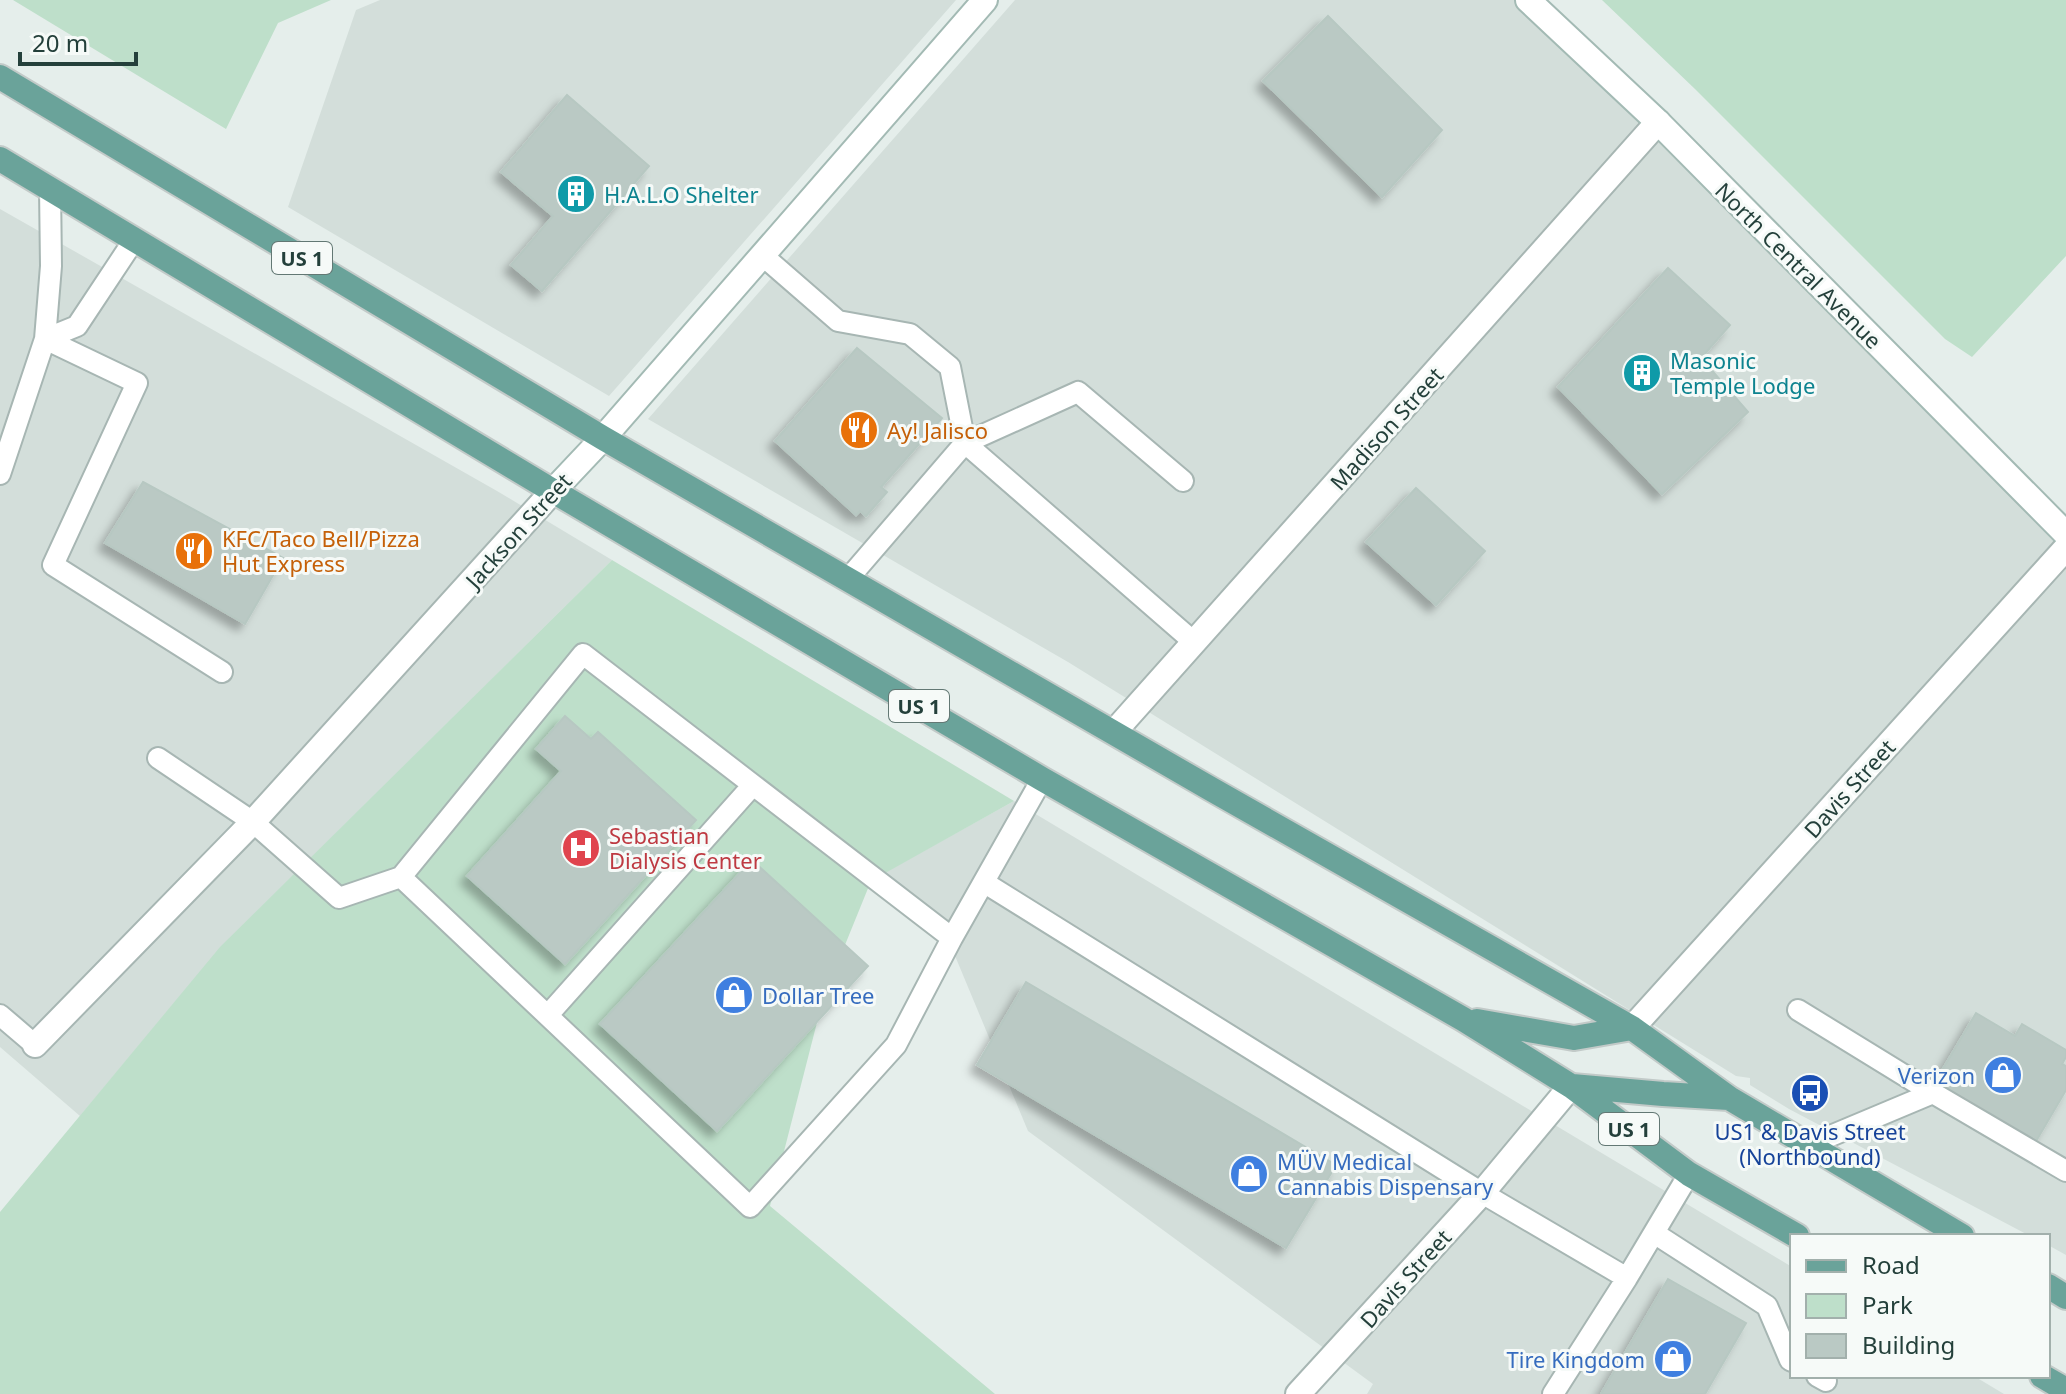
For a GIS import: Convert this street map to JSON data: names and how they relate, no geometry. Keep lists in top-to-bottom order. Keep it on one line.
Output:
{"streets":{"main road":["US 1"],"street":["North Central Avenue","Madison Street","Jackson Street","Davis Street"]},"crossings":[["US 1","Madison Street"],["US 1","Jackson Street"],["US 1","Davis Street"],["North Central Avenue","Madison Street"]],"places":{"building":["H.A.L.O Shelter","Masonic Temple Lodge"],"restaurant":["Ay! Jalisco","KFC/Taco Bell/Pizza Hut Express"],"hospital":["Sebastian Dialysis Center"],"shop":["Dollar Tree","Verizon","MÜV Medical Cannabis Dispensary","Tire Kingdom"],"bus stop":["US1 & Davis Street (Northbound)"]},"legend":["Road","Park","Building"],"scale_bar":"20 m"}
